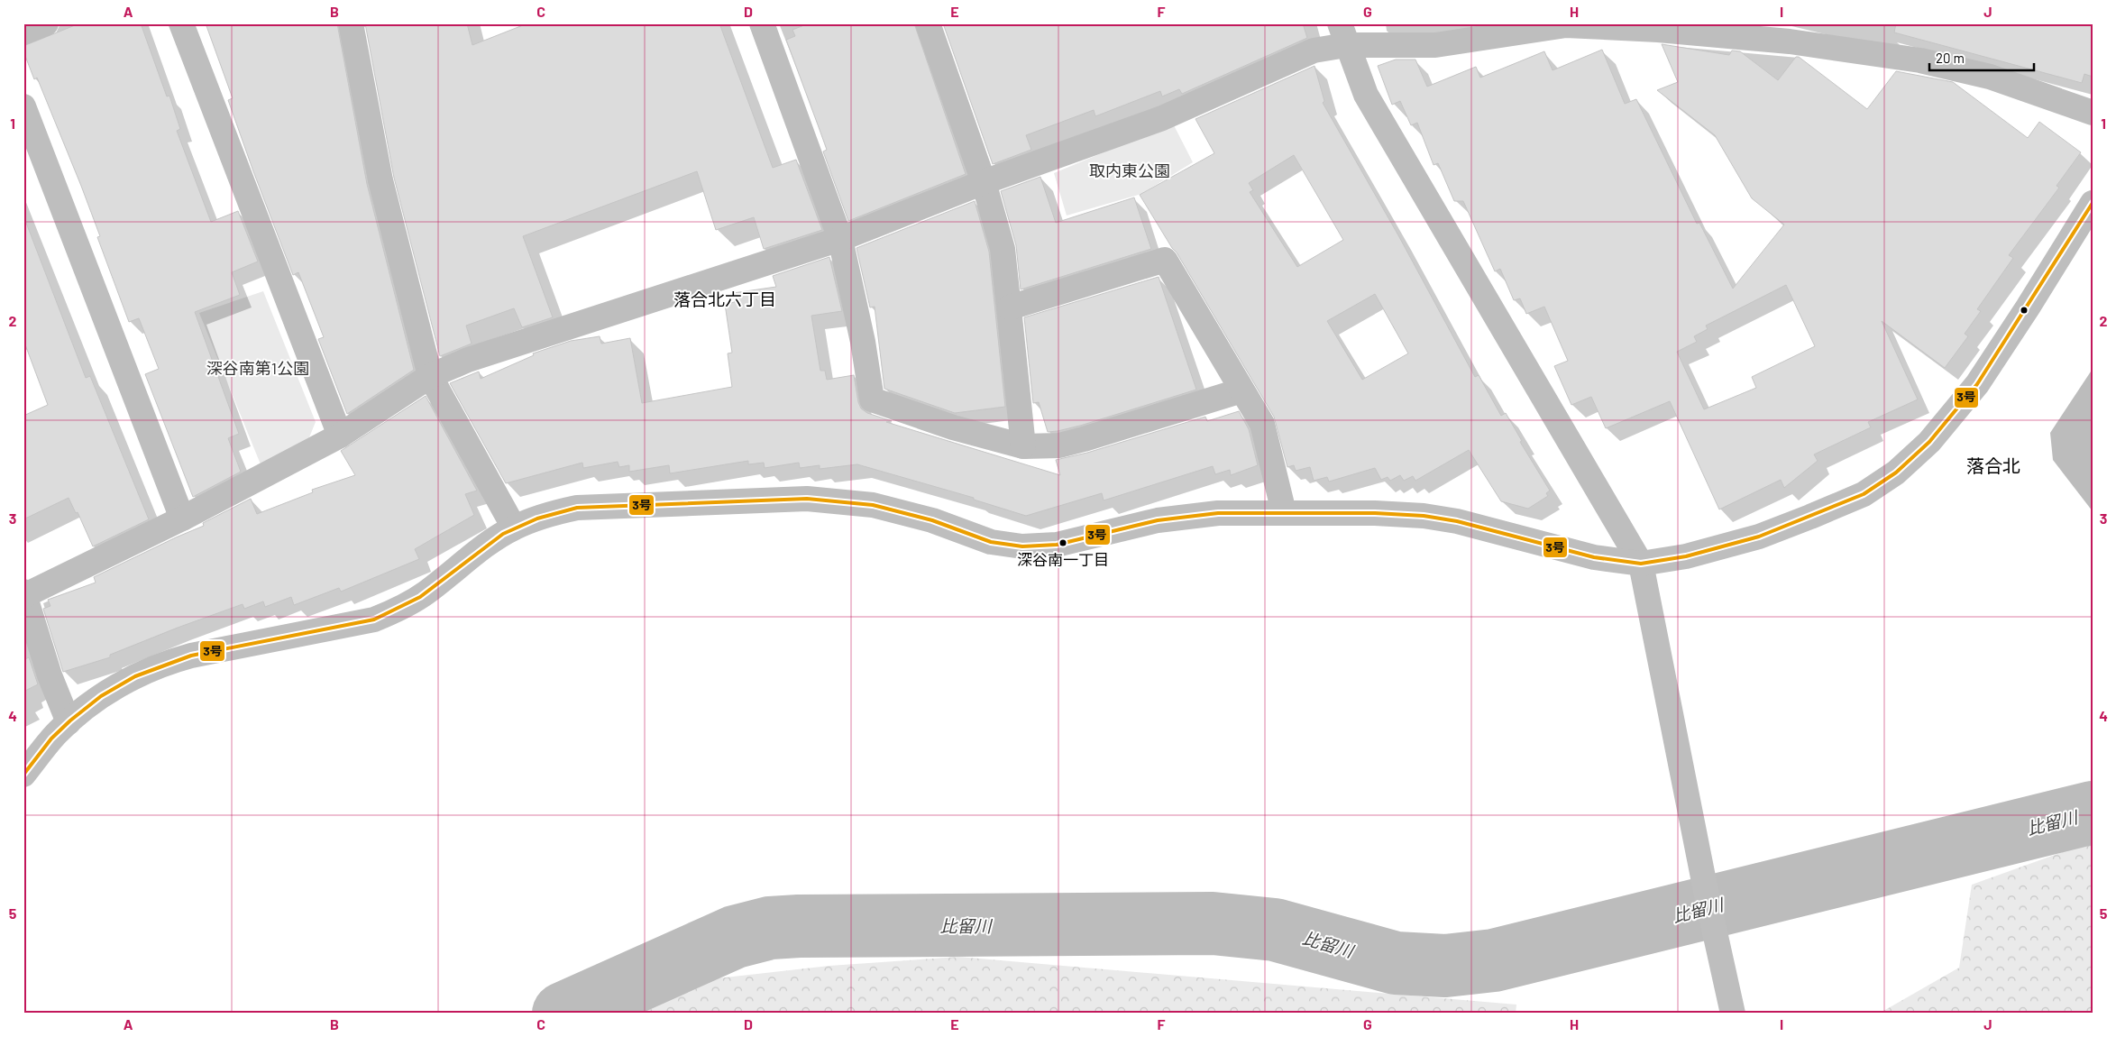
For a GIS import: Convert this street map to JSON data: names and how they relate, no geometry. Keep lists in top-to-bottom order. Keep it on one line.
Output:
{"districts":["落合北六丁目","落合北"],"water":["比留川"],"parks":["取内東公園","深谷南第1公園"],"places":["深谷南一丁目"],"lines":["transit line 3号"],"scale_bar":"20 m","grid":{"columns":["A","B","C","D","E","F","G","H","I","J"],"rows":["1","2","3","4","5"]}}
